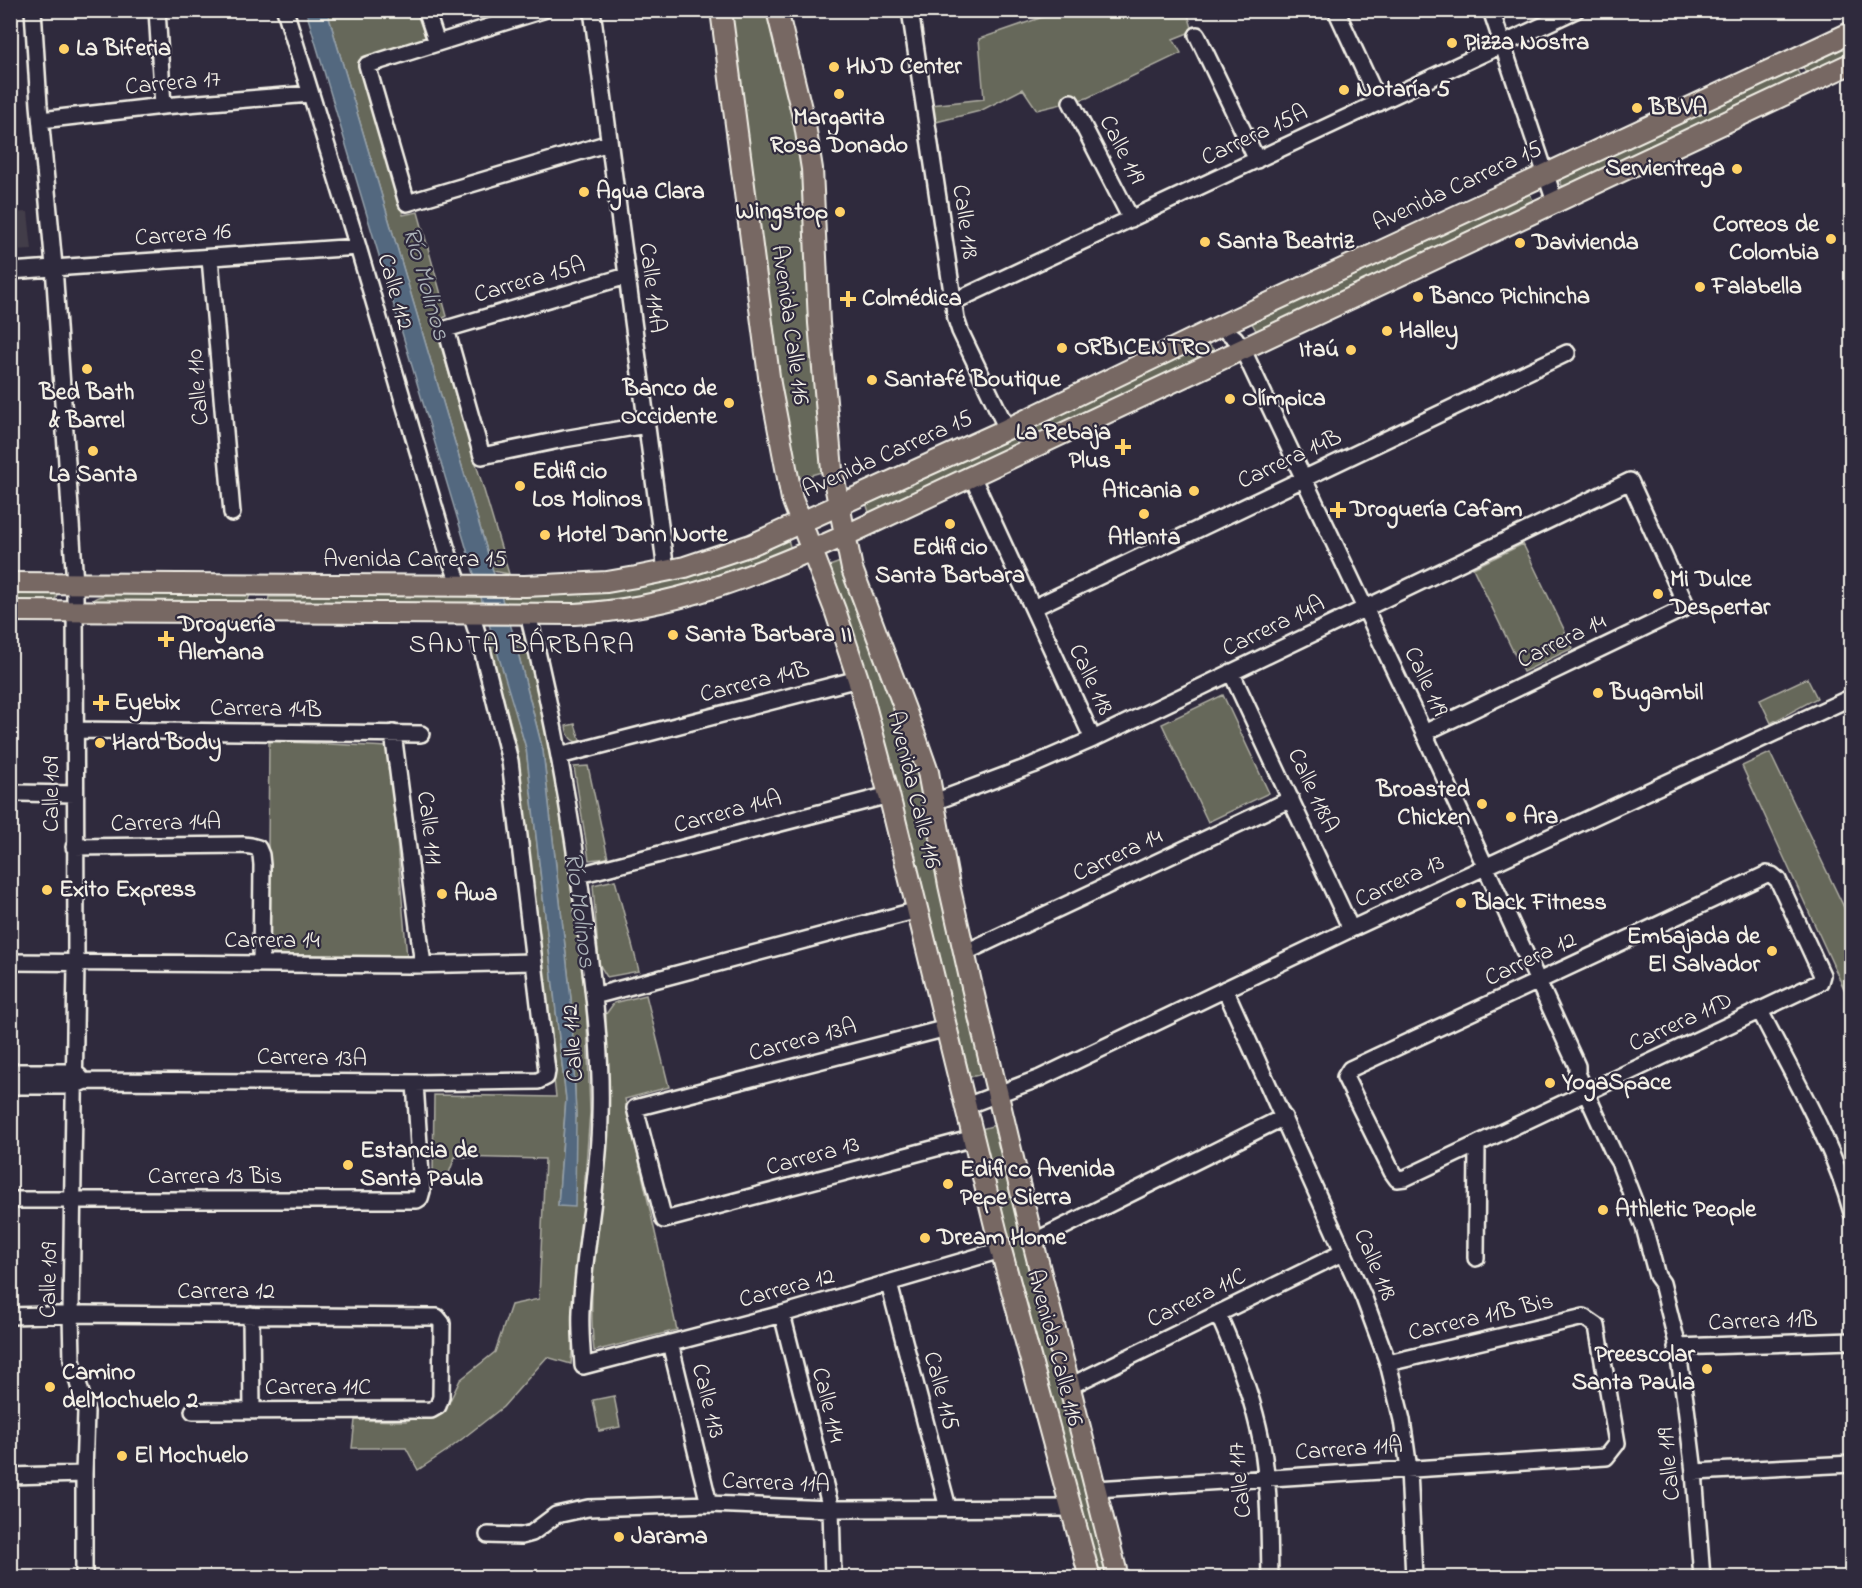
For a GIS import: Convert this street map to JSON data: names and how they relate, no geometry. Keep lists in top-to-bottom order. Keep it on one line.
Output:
{"streets":{"main road":["Avenida Carrera 15","Avenida Calle 116"],"street":["Carrera 17","Carrera 15A","Calle 119","Calle 118","Carrera 16","Calle 114A","Calle 112","Calle 110","Carrera 14B","Carrera 14A","Carrera 14","Calle 118A","Calle 109","Calle 111","Carrera 13","Carrera 12","Carrera 11D","Carrera 13A","Carrera 13 Bis","Carrera 11C","Carrera 11B Bis","Carrera 11B","Calle 115","Calle 113","Calle 114","Carrera 11A","Calle 117"]},"crossings":[["Carrera 17","Calle 112"],["Carrera 17","Calle 109"],["Carrera 15A","Calle 119"],["Carrera 15A","Calle 118"],["Carrera 15A","Calle 114A"],["Carrera 15A","Calle 112"],["Calle 119","Avenida Carrera 15"],["Calle 119","Carrera 14B"],["Calle 119","Carrera 14A"],["Calle 119","Carrera 14"],["Calle 119","Carrera 13"],["Calle 119","Carrera 12"],["Calle 119","Carrera 11D"],["Calle 119","Carrera 11B"],["Avenida Carrera 15","Calle 118"],["Avenida Carrera 15","Calle 114A"],["Avenida Carrera 15","Calle 112"],["Avenida Carrera 15","Avenida Calle 116"],["Avenida Carrera 15","Calle 109"],["Calle 118","Carrera 14B"],["Calle 118","Carrera 14A"],["Calle 118","Carrera 13"],["Calle 118","Carrera 11C"],["Calle 118","Carrera 11B Bis"],["Calle 118","Carrera 11A"],["Carrera 16","Calle 112"],["Carrera 16","Calle 110"],["Carrera 16","Calle 109"],["Calle 114A","Calle 112"],["Calle 112","Carrera 14B"],["Calle 112","Carrera 14A"],["Calle 112","Carrera 14"],["Calle 112","Carrera 12"],["Calle 112","Carrera 13A"],["Avenida Calle 116","Carrera 14B"],["Avenida Calle 116","Carrera 14A"],["Avenida Calle 116","Carrera 14"],["Avenida Calle 116","Carrera 13"],["Avenida Calle 116","Carrera 12"],["Avenida Calle 116","Carrera 13A"],["Avenida Calle 116","Carrera 11C"],["Avenida Calle 116","Carrera 11A"],["Carrera 14B","Calle 109"],["Carrera 14B","Calle 111"],["Carrera 14A","Carrera 14"],["Carrera 14A","Calle 118A"],["Carrera 14A","Calle 109"],["Carrera 14","Calle 118A"],["Carrera 14","Calle 109"],["Carrera 14","Calle 111"],["Calle 118A","Carrera 13"],["Calle 109","Carrera 12"],["Calle 109","Carrera 13A"],["Calle 109","Carrera 13 Bis"],["Carrera 13","Carrera 13A"],["Carrera 12","Carrera 11D"],["Carrera 12","Carrera 11C"],["Carrera 12","Calle 115"],["Carrera 12","Calle 113"],["Carrera 12","Calle 114"],["Carrera 13A","Carrera 13 Bis"],["Carrera 11C","Calle 117"],["Carrera 11B Bis","Carrera 11A"],["Calle 115","Carrera 11A"],["Calle 113","Carrera 11A"],["Calle 114","Carrera 11A"],["Carrera 11A","Calle 117"]],"districts":["SANTA BÁRBARA"],"water":["Río Molinos"],"places":{"other":["Pizza Nostra","La Biferia","HND Center","Notaría 5","Margarita Rosa Donado","BBVA","Servientrega","Agua Clara","Wingstop","Correos de Colombia","Santa Beatriz","Davivienda","Falabella","Banco Pichincha","Halley","ORBICENTRO","Itaú","Bed Bath & Barrel","Santafé Boutique","Olímpica","Banco de Occidente","La Santa","Edificio Los Molinos","Aticania","Atlanta","Edificio Santa Barbara","Hotel Dann Norte","Mi Dulce Despertar","Santa Barbara II","Bugambil","Hard Body","Broasted Chicken","Ara","Exito Express","Awa","Black Fitness","Embajada de El Salvador","YogaSpace","Estancia de Santa Paula","Edifico Avenida Pepe Sierra","Athletic People","Dream Home","Preescolar Santa Paula","Camino delMochuelo 2","El Mochuelo","Jarama"],"health":["Colmédica","La Rebaja Plus","Droguería Cafam","Droguería Alemana","Eyebix"]}}
